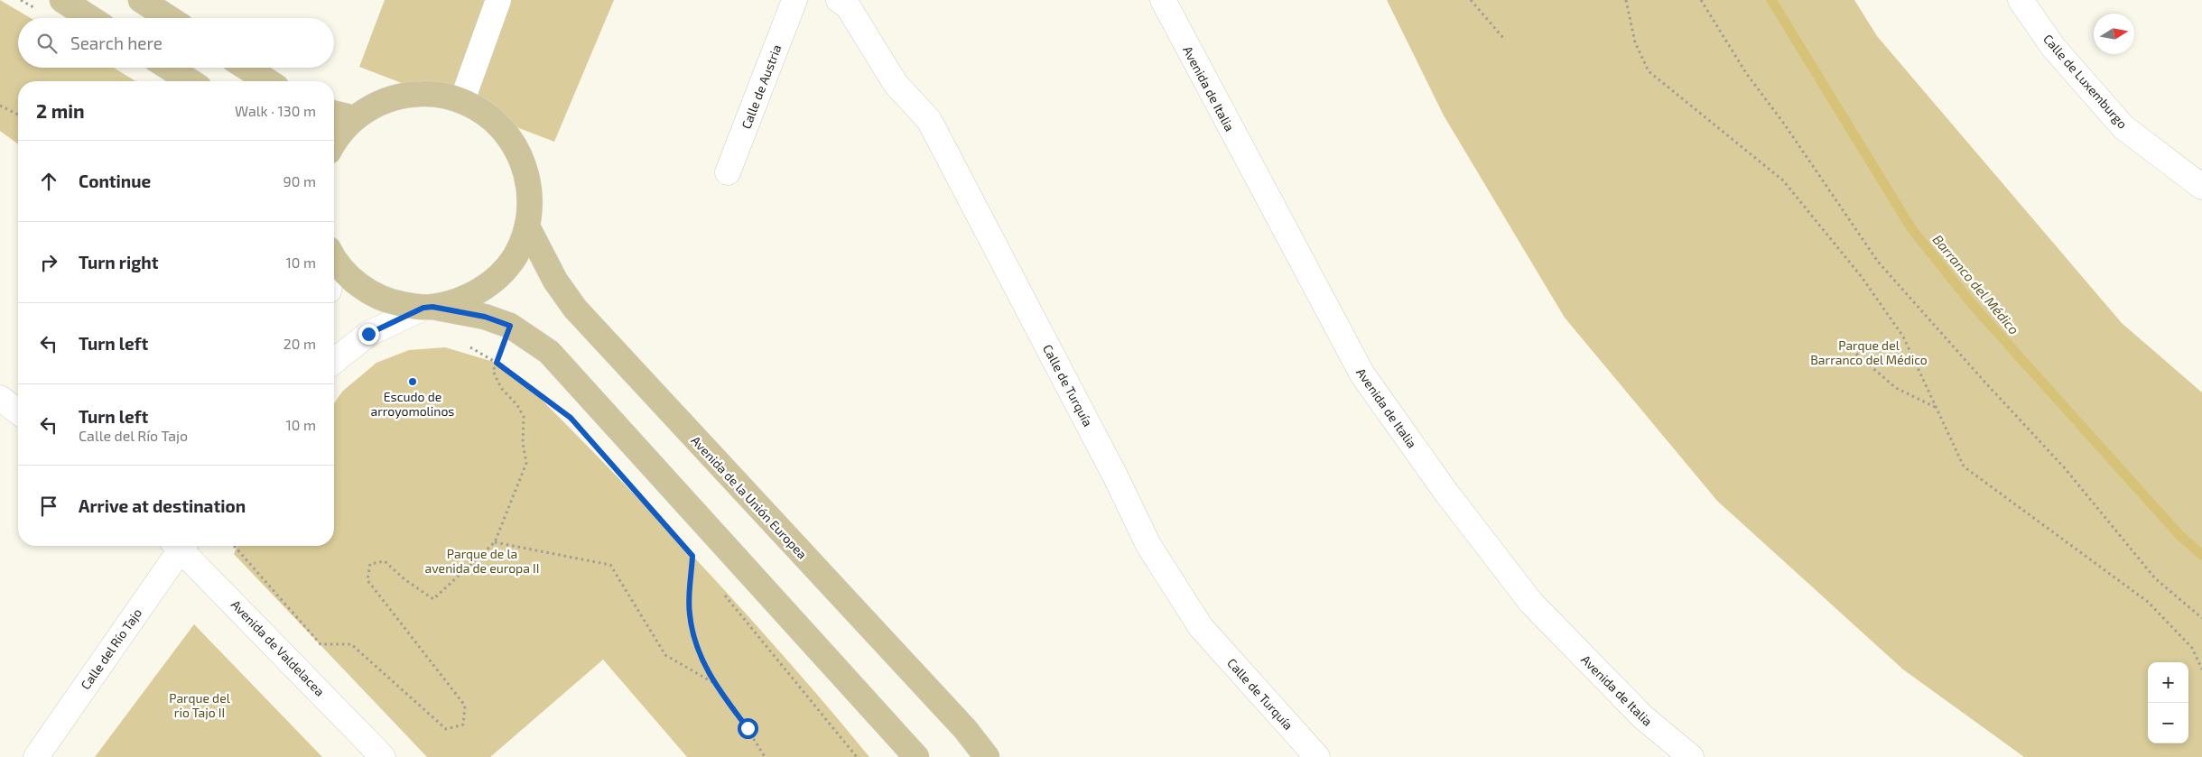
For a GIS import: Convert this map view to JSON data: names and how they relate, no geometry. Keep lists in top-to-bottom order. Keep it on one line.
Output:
{"streets":{"main road":["Avenida de la Unión Europea"],"street":["Calle de Luxemburgo","Calle de Austria","Avenida de Italia","Calle de Turquía","Avenida de Valdelacea","Calle del Río Tajo"]},"water":["Barranco del Médico"],"parks":["Parque del Barranco del Médico","Parque de la avenida de europa II","Parque del rio Tajo II"],"places":["Escudo de arroyomolinos"],"north":"right","page":{"search":"Search here","heading":["2 min","Walk · 130 m"],"list":[["Continue","90 m"],["Turn right","10 m"],["Turn left","20 m"],["Turn left","Calle del Río Tajo","10 m"],"Arrive at destination"],"map_buttons":["+","−"]}}
